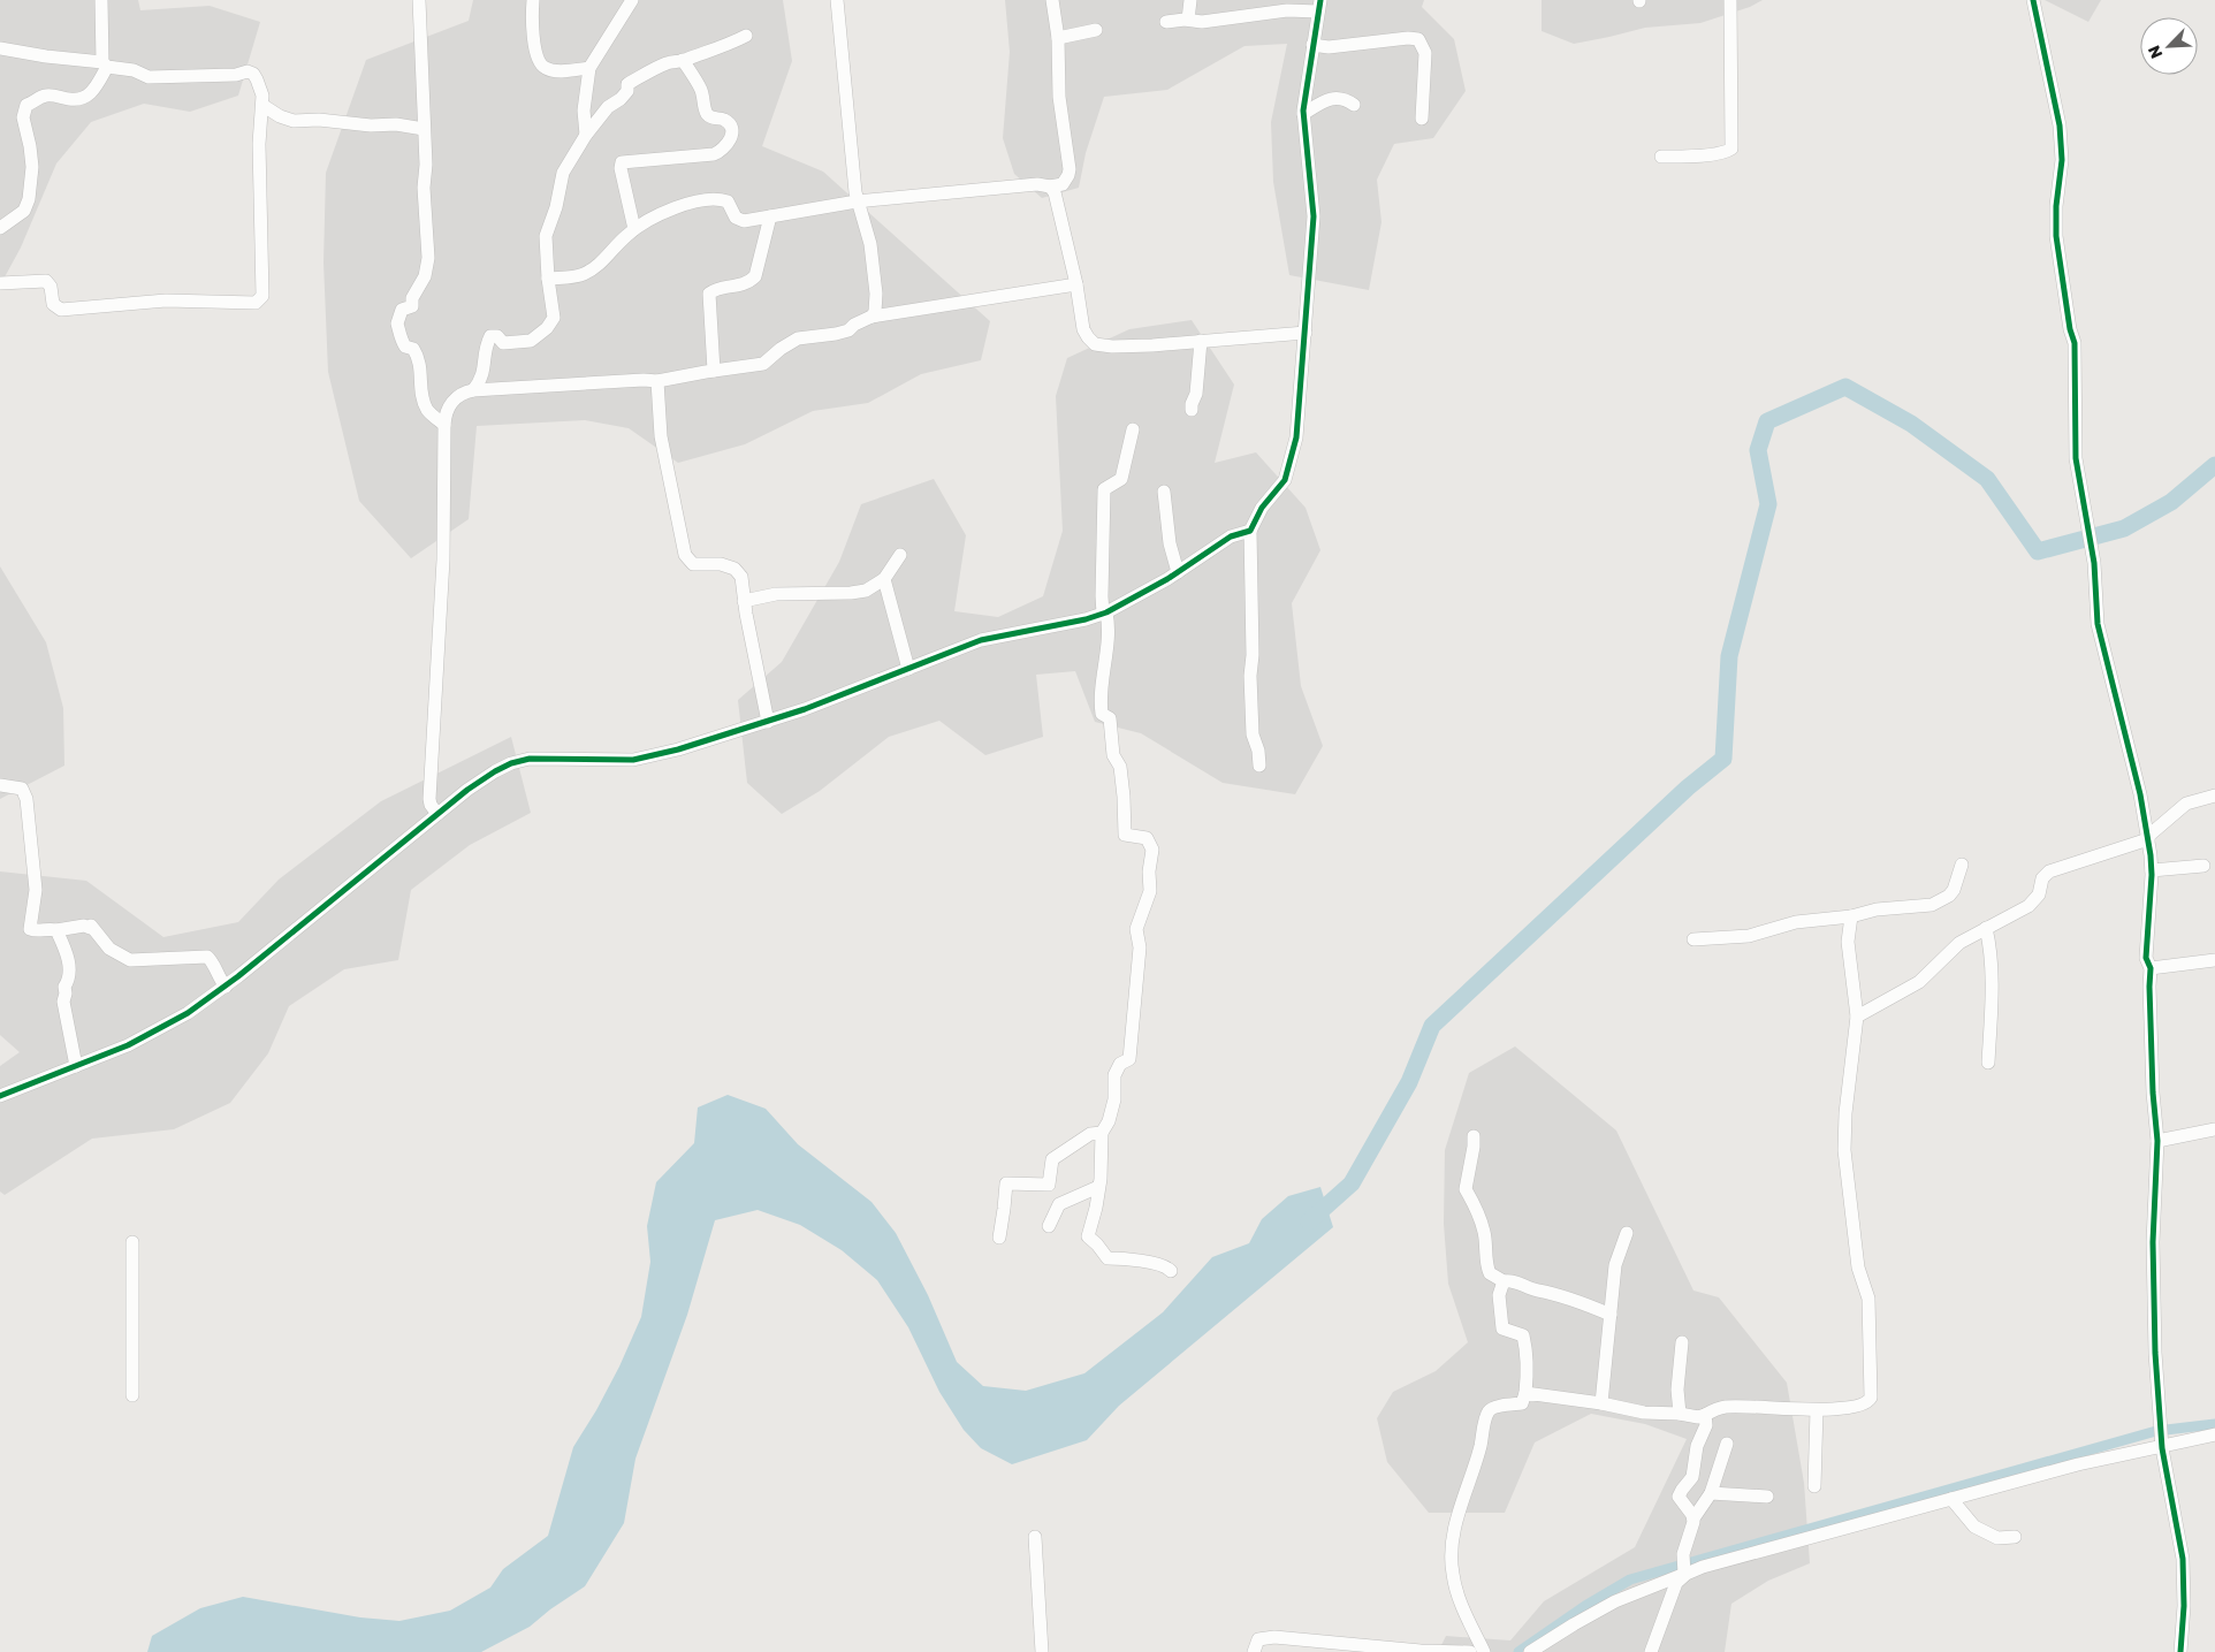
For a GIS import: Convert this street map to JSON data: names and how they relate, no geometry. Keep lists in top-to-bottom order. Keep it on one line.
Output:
{"north":"bottom left"}
